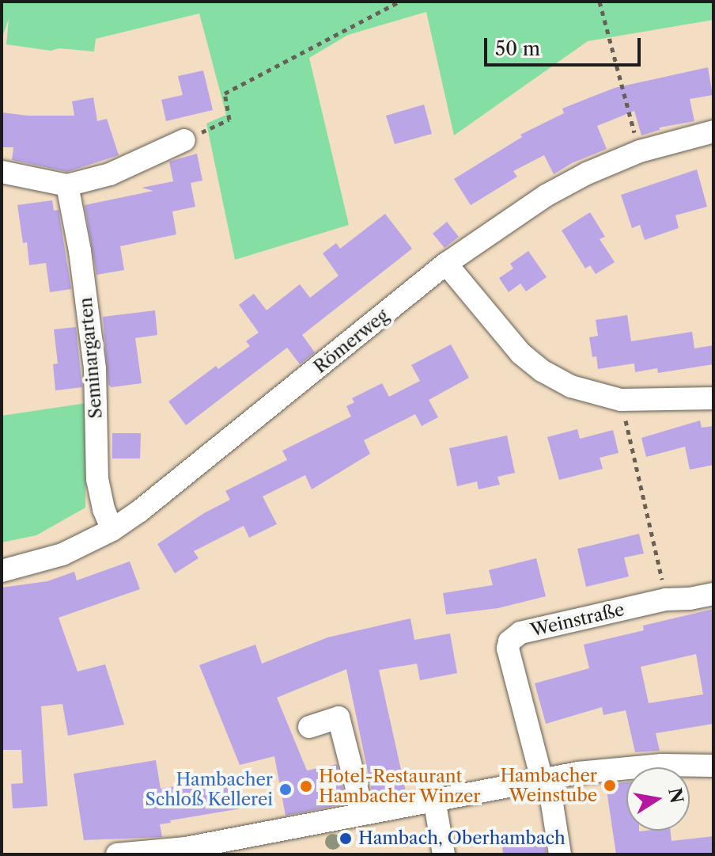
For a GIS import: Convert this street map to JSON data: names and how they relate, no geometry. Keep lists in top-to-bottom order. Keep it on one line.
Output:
{"streets":{"street":["Römerweg","Seminargarten","Weinstraße"]},"crossings":[["Römerweg","Seminargarten"]],"places":["Hambacher Weinstube","Hotel-Restaurant Hambacher Winzer","Hambacher Schloß Kellerei","Hambach, Oberhambach"],"scale_bar":"50 m","north":"right"}
